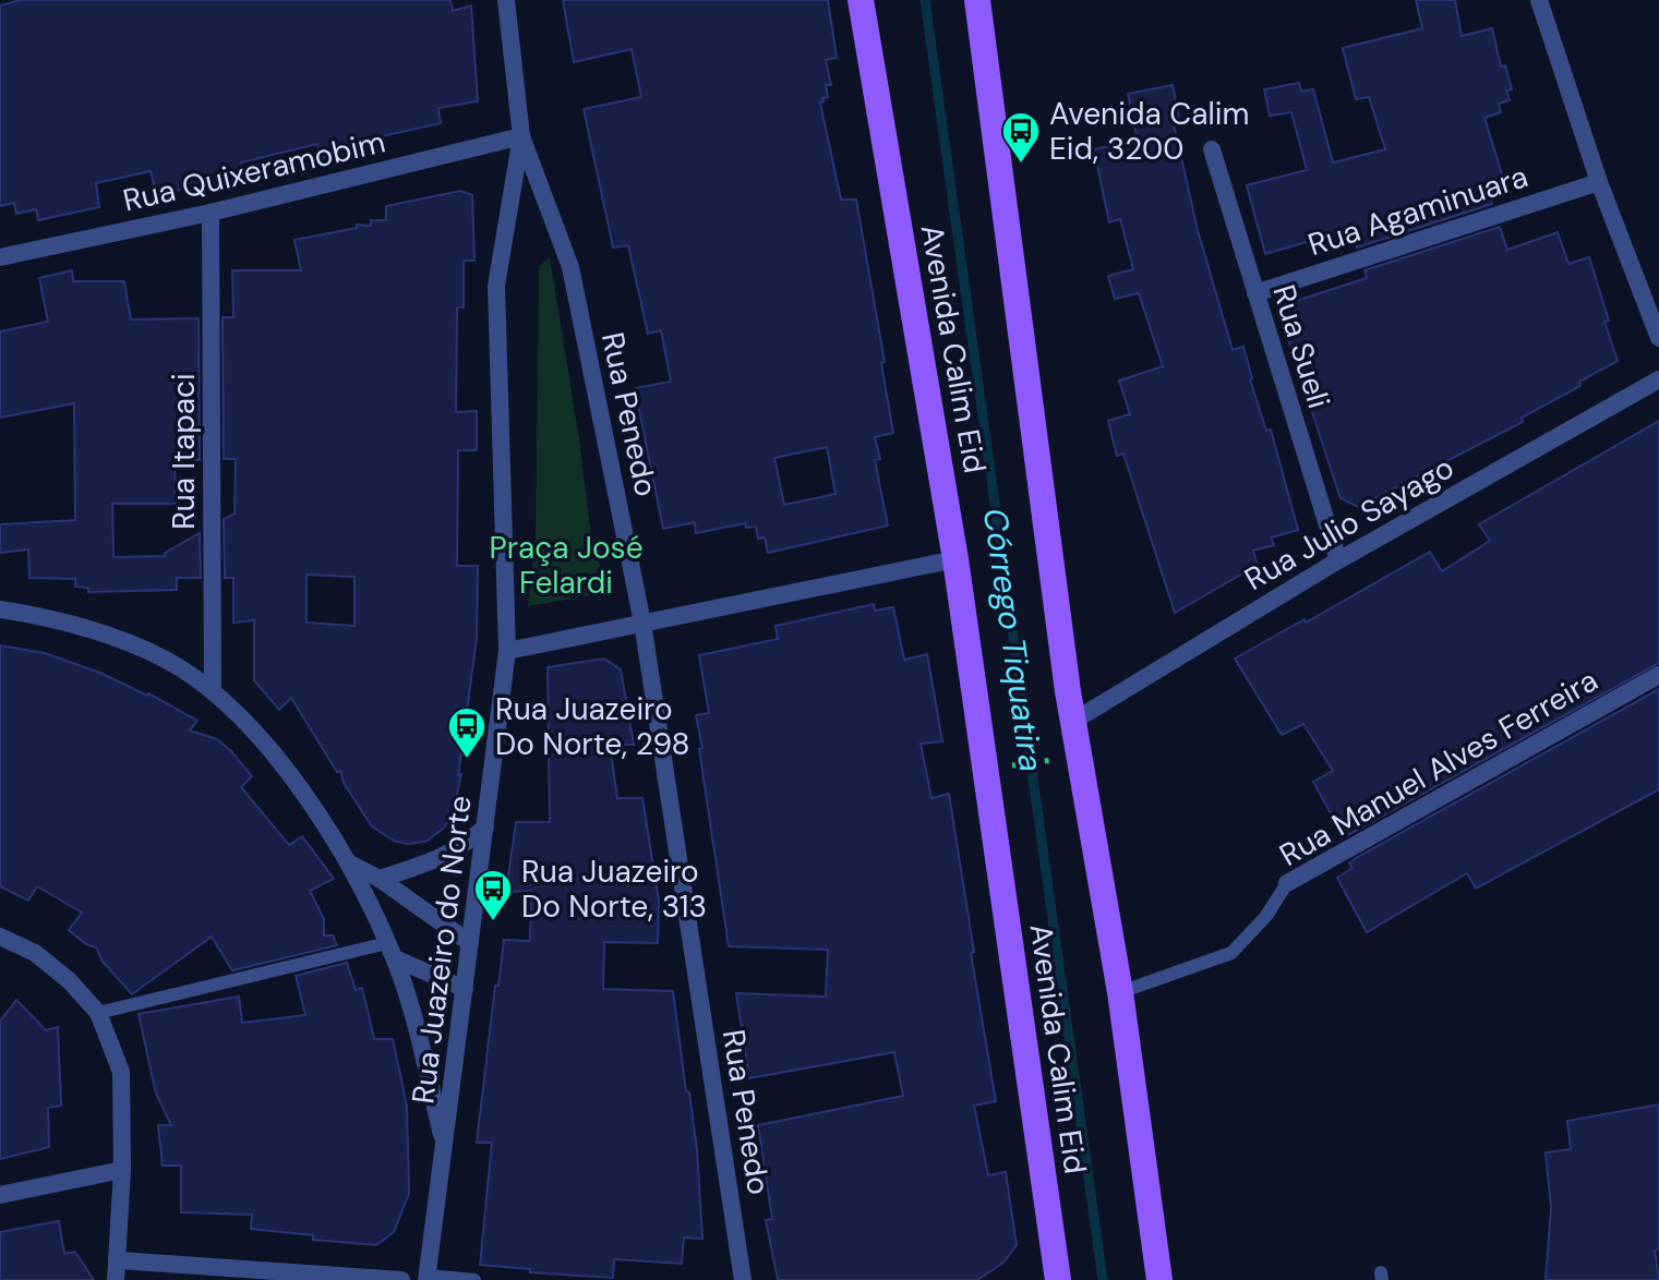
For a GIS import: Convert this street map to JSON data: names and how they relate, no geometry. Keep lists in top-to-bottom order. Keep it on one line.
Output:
{"streets":{"main road":["Avenida Calim Eid"],"street":["Rua Quixeramobim","Rua Agaminuara","Rua Sueli","Rua Penedo","Rua Itapaci","Rua Julio Sayago","Rua Manuel Alves Ferreira","Rua Juazeiro do Norte"]},"crossings":[["Rua Quixeramobim","Rua Penedo"],["Rua Quixeramobim","Rua Itapaci"],["Rua Quixeramobim","Rua Juazeiro do Norte"],["Rua Agaminuara","Rua Sueli"],["Rua Sueli","Rua Julio Sayago"],["Avenida Calim Eid","Rua Julio Sayago"],["Avenida Calim Eid","Rua Manuel Alves Ferreira"],["Rua Penedo","Rua Juazeiro do Norte"]],"water":["Córrego Tiquatira"],"parks":["Praça José Felardi"],"places":{"bus stop":["Avenida Calim Eid, 3200","Rua Juazeiro Do Norte, 298","Rua Juazeiro Do Norte, 313"]}}
